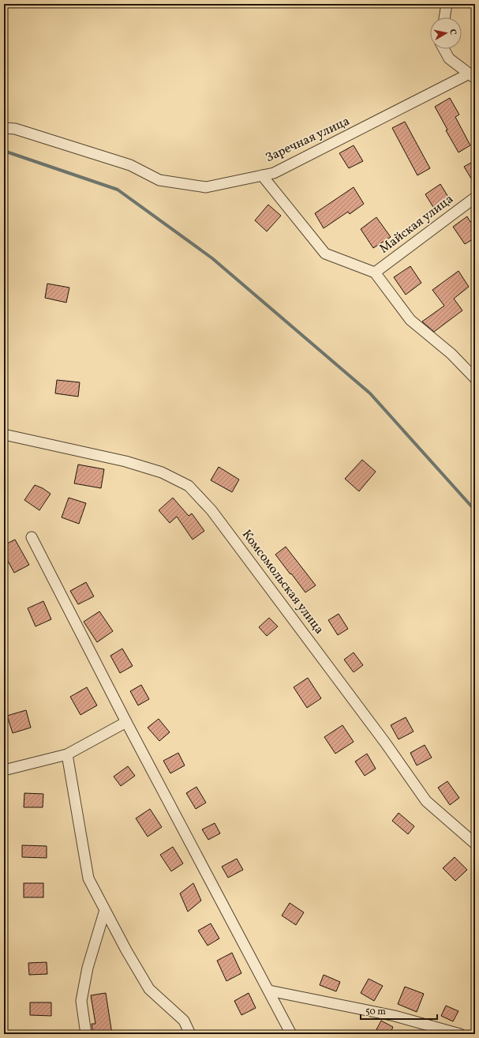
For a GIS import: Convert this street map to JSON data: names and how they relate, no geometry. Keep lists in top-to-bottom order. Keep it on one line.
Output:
{"streets":{"street":["Заречная улица","Майская улица","Комсомольская улица"]},"scale_bar":"50 m","north":"right"}
